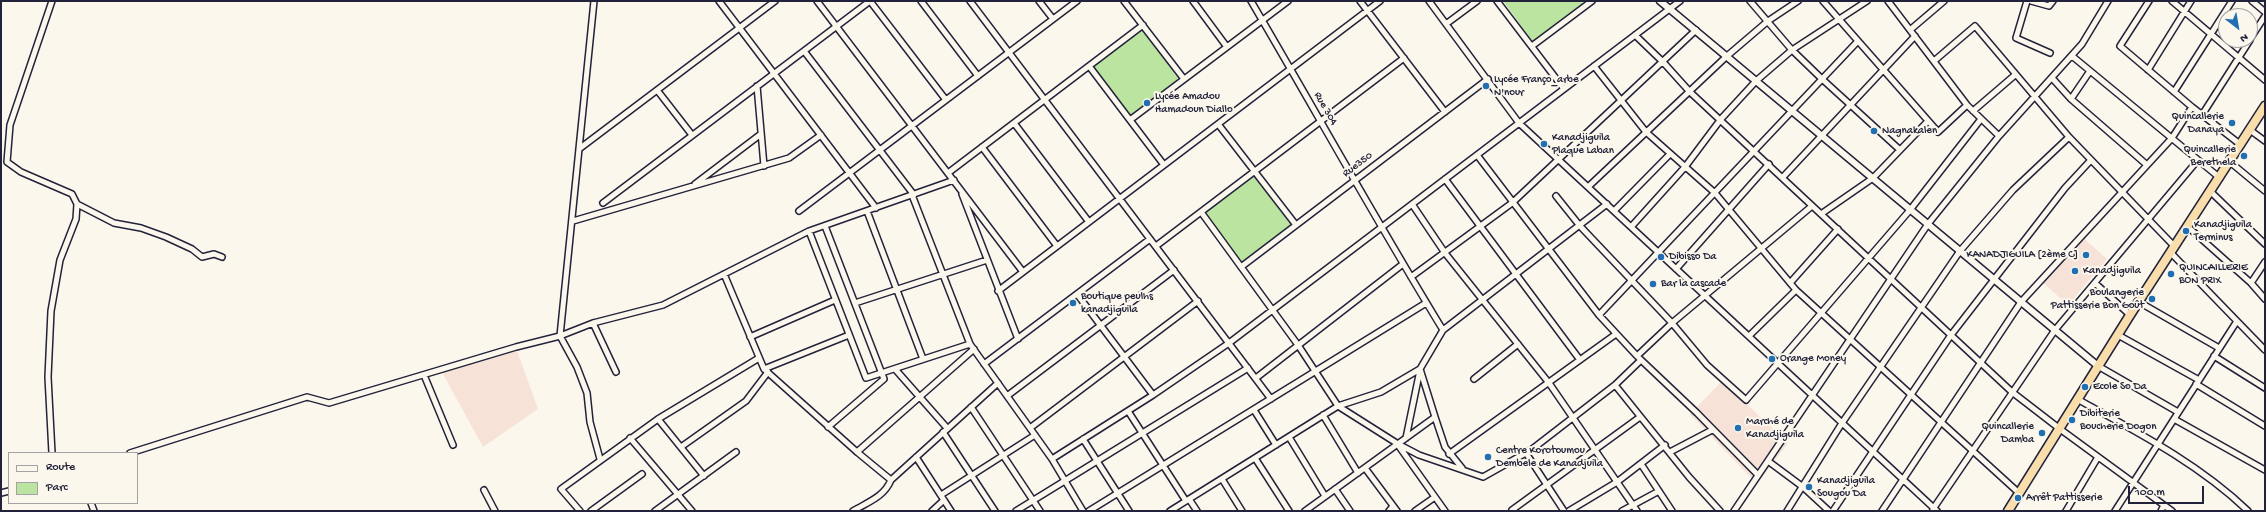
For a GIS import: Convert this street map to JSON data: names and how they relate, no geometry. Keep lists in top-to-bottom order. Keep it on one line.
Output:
{"streets":{"street":["Rue 304","Rue350"]},"crossings":[["Rue 304","Rue350"]],"places":["Lycée Franço_arbe N'nour","Lycée Amadou Hamadoun Diallo","Quincallerie Danaya","Nagnakalen","Kanadjiguila Plaque Laban","Quincallerie Berethela","Kanadjiguila Terminus","KANADJIGUILA [2ème C]","Dibisso Da","Kanadjiguila","QUINCAILLERIE BON PRIX","Bar la cascade","Boulangerie Pattisserie Bon Goût","Boutique peulhs kanadjiguila","Orange Money","Ecole So Da","Dibiterie Boucherie Dogon","Marché de Kanadjiguila","Quincallerie Damba","Centre Korotoumou Dembele de Kanadjuila","Kanadjiguila Sougou Da","Arrêt Pattisserie"],"legend":["Route","Parc"],"scale_bar":"100 m","north":"bottom right"}
